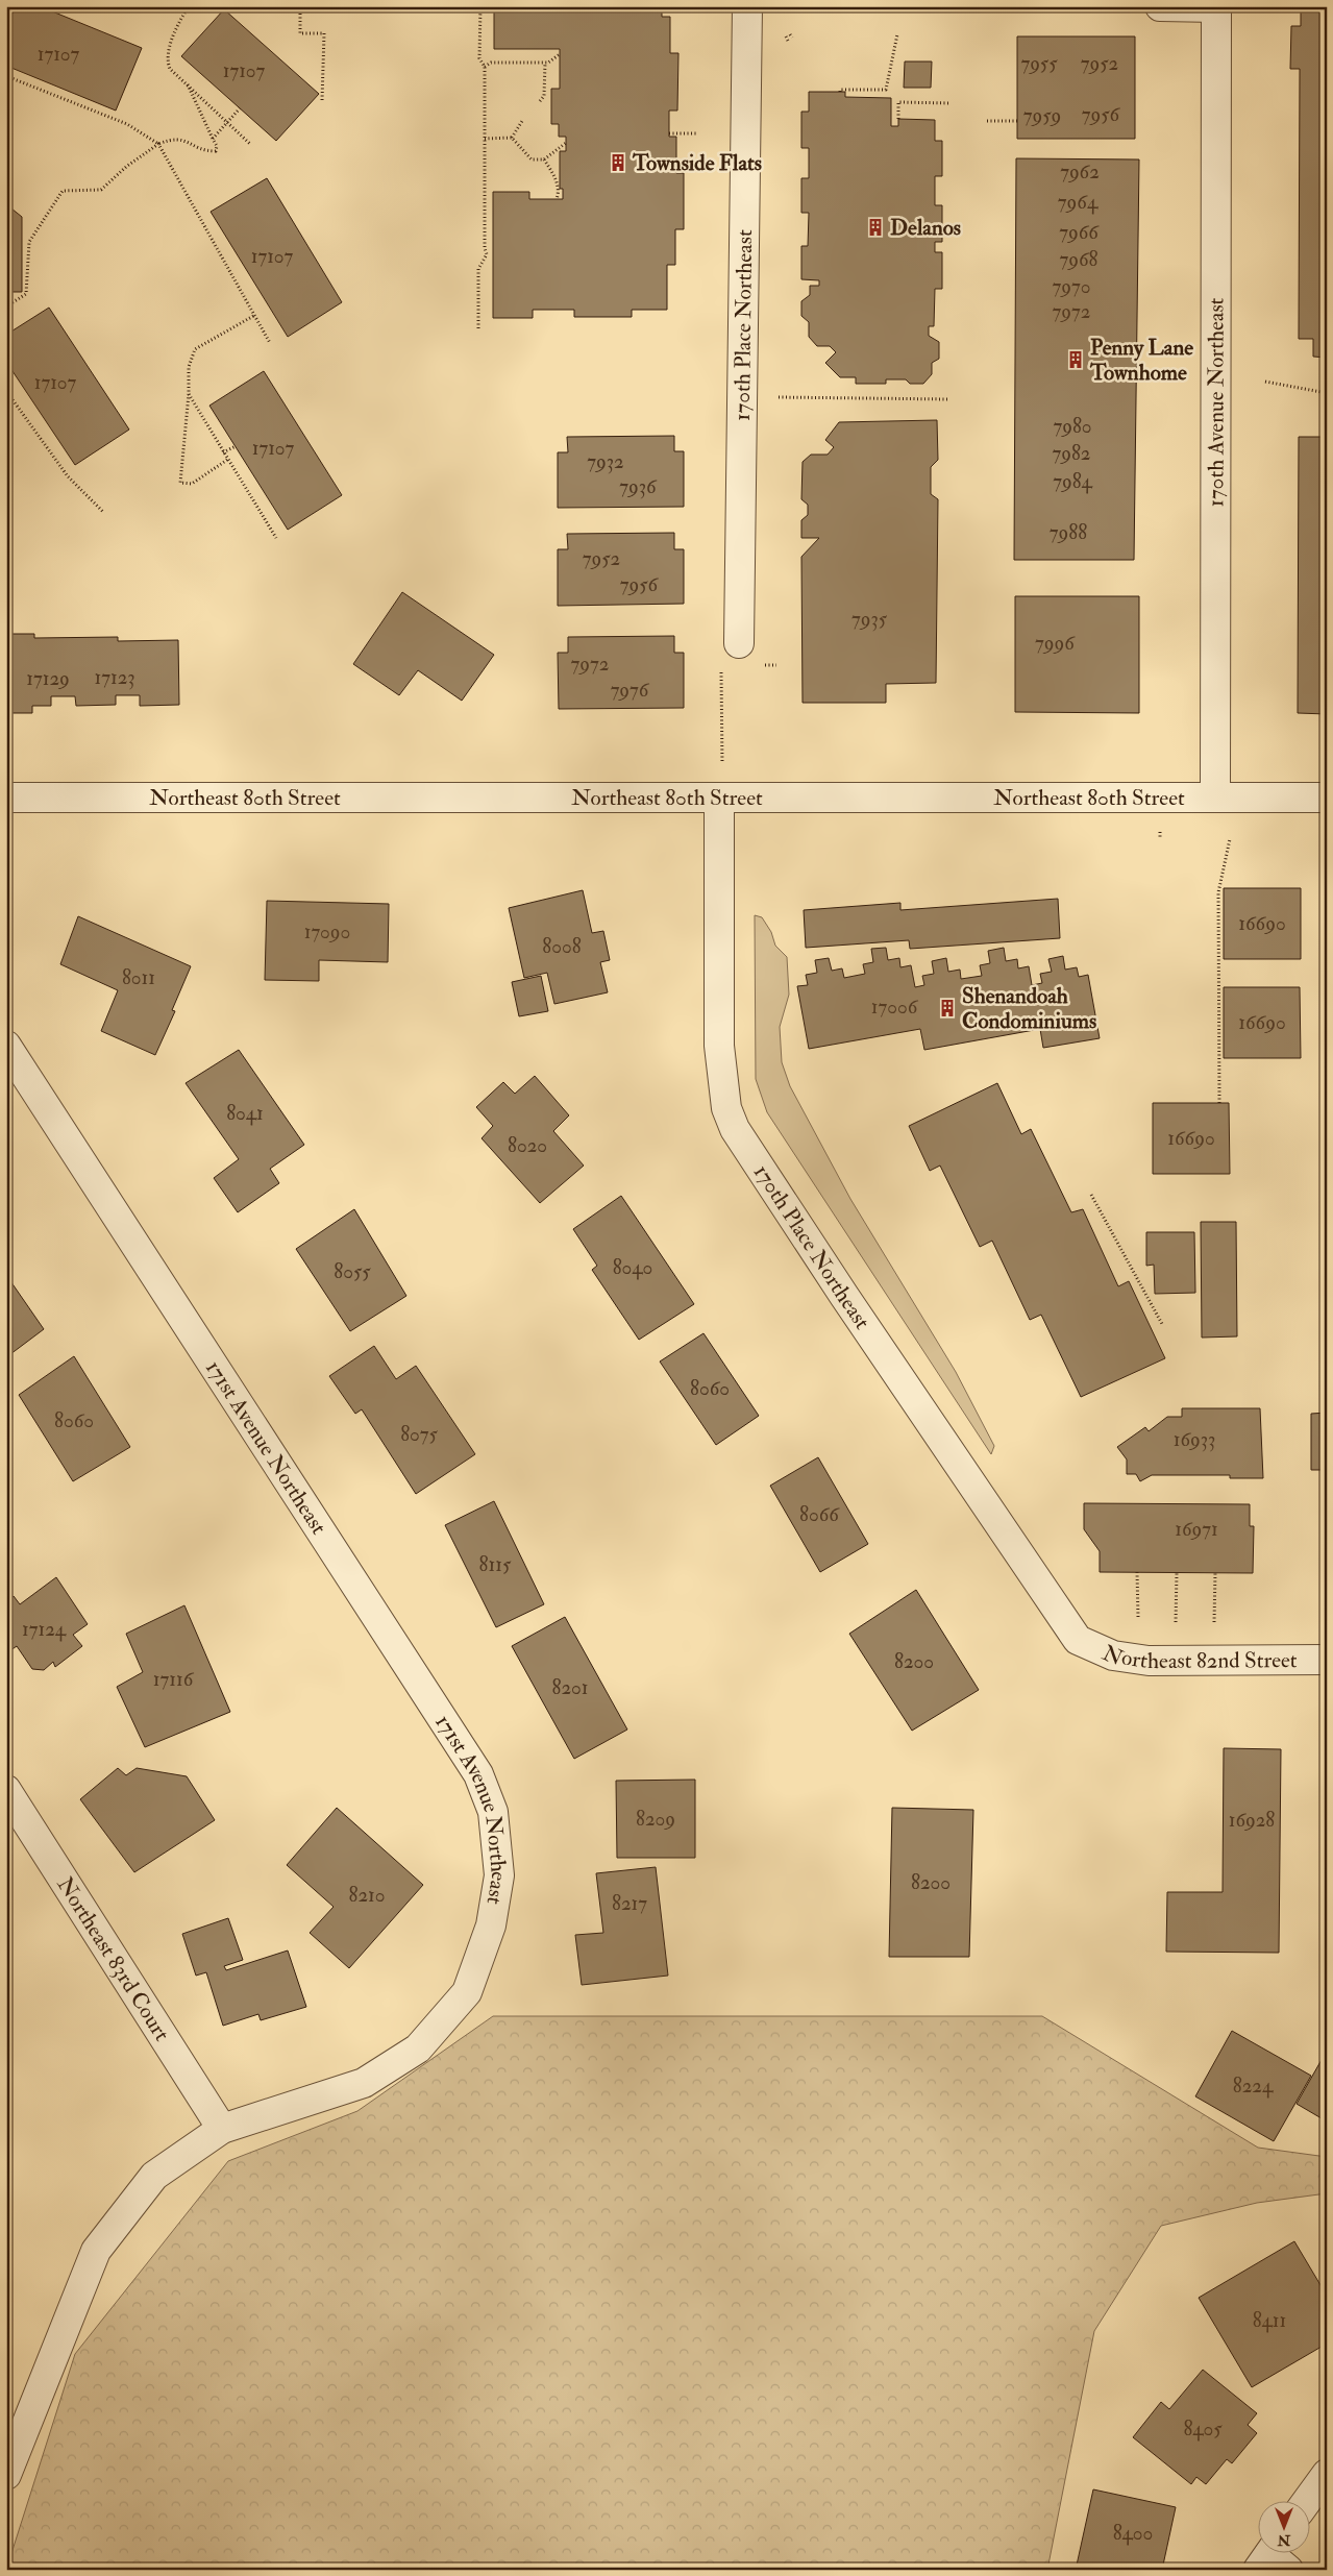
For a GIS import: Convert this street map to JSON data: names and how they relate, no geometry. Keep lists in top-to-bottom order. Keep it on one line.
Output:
{"streets":{"street":["170th Place Northeast","170th Avenue Northeast","Northeast 80th Street","171st Avenue Northeast","Northeast 82nd Street","Northeast 83rd Court"]},"crossings":[["170th Place Northeast","Northeast 80th Street"],["170th Place Northeast","Northeast 82nd Street"],["170th Avenue Northeast","Northeast 80th Street"],["171st Avenue Northeast","Northeast 83rd Court"]],"places":{"building":["Townside Flats","Delanos","Penny Lane Townhome","Shenandoah Condominiums"]},"house_numbers":["17107","7955","7952","17107","7956","7959","7962","7964","7966","17107","7968","7970","7972","17107","7980","17107","7982","7932","7984","7936","7988","7952","7956","7935","7996","7972","17123","17129","7976","16690","17090","8008","8011","17006","16690","8041","16690","8020","8040","8055","8060","8060","8075","16933","8066","16971","8115","17124","8200","17116","8201","8209","16928","8200","8210","8217","8224","8411","8405","8400"],"north":"bottom"}
